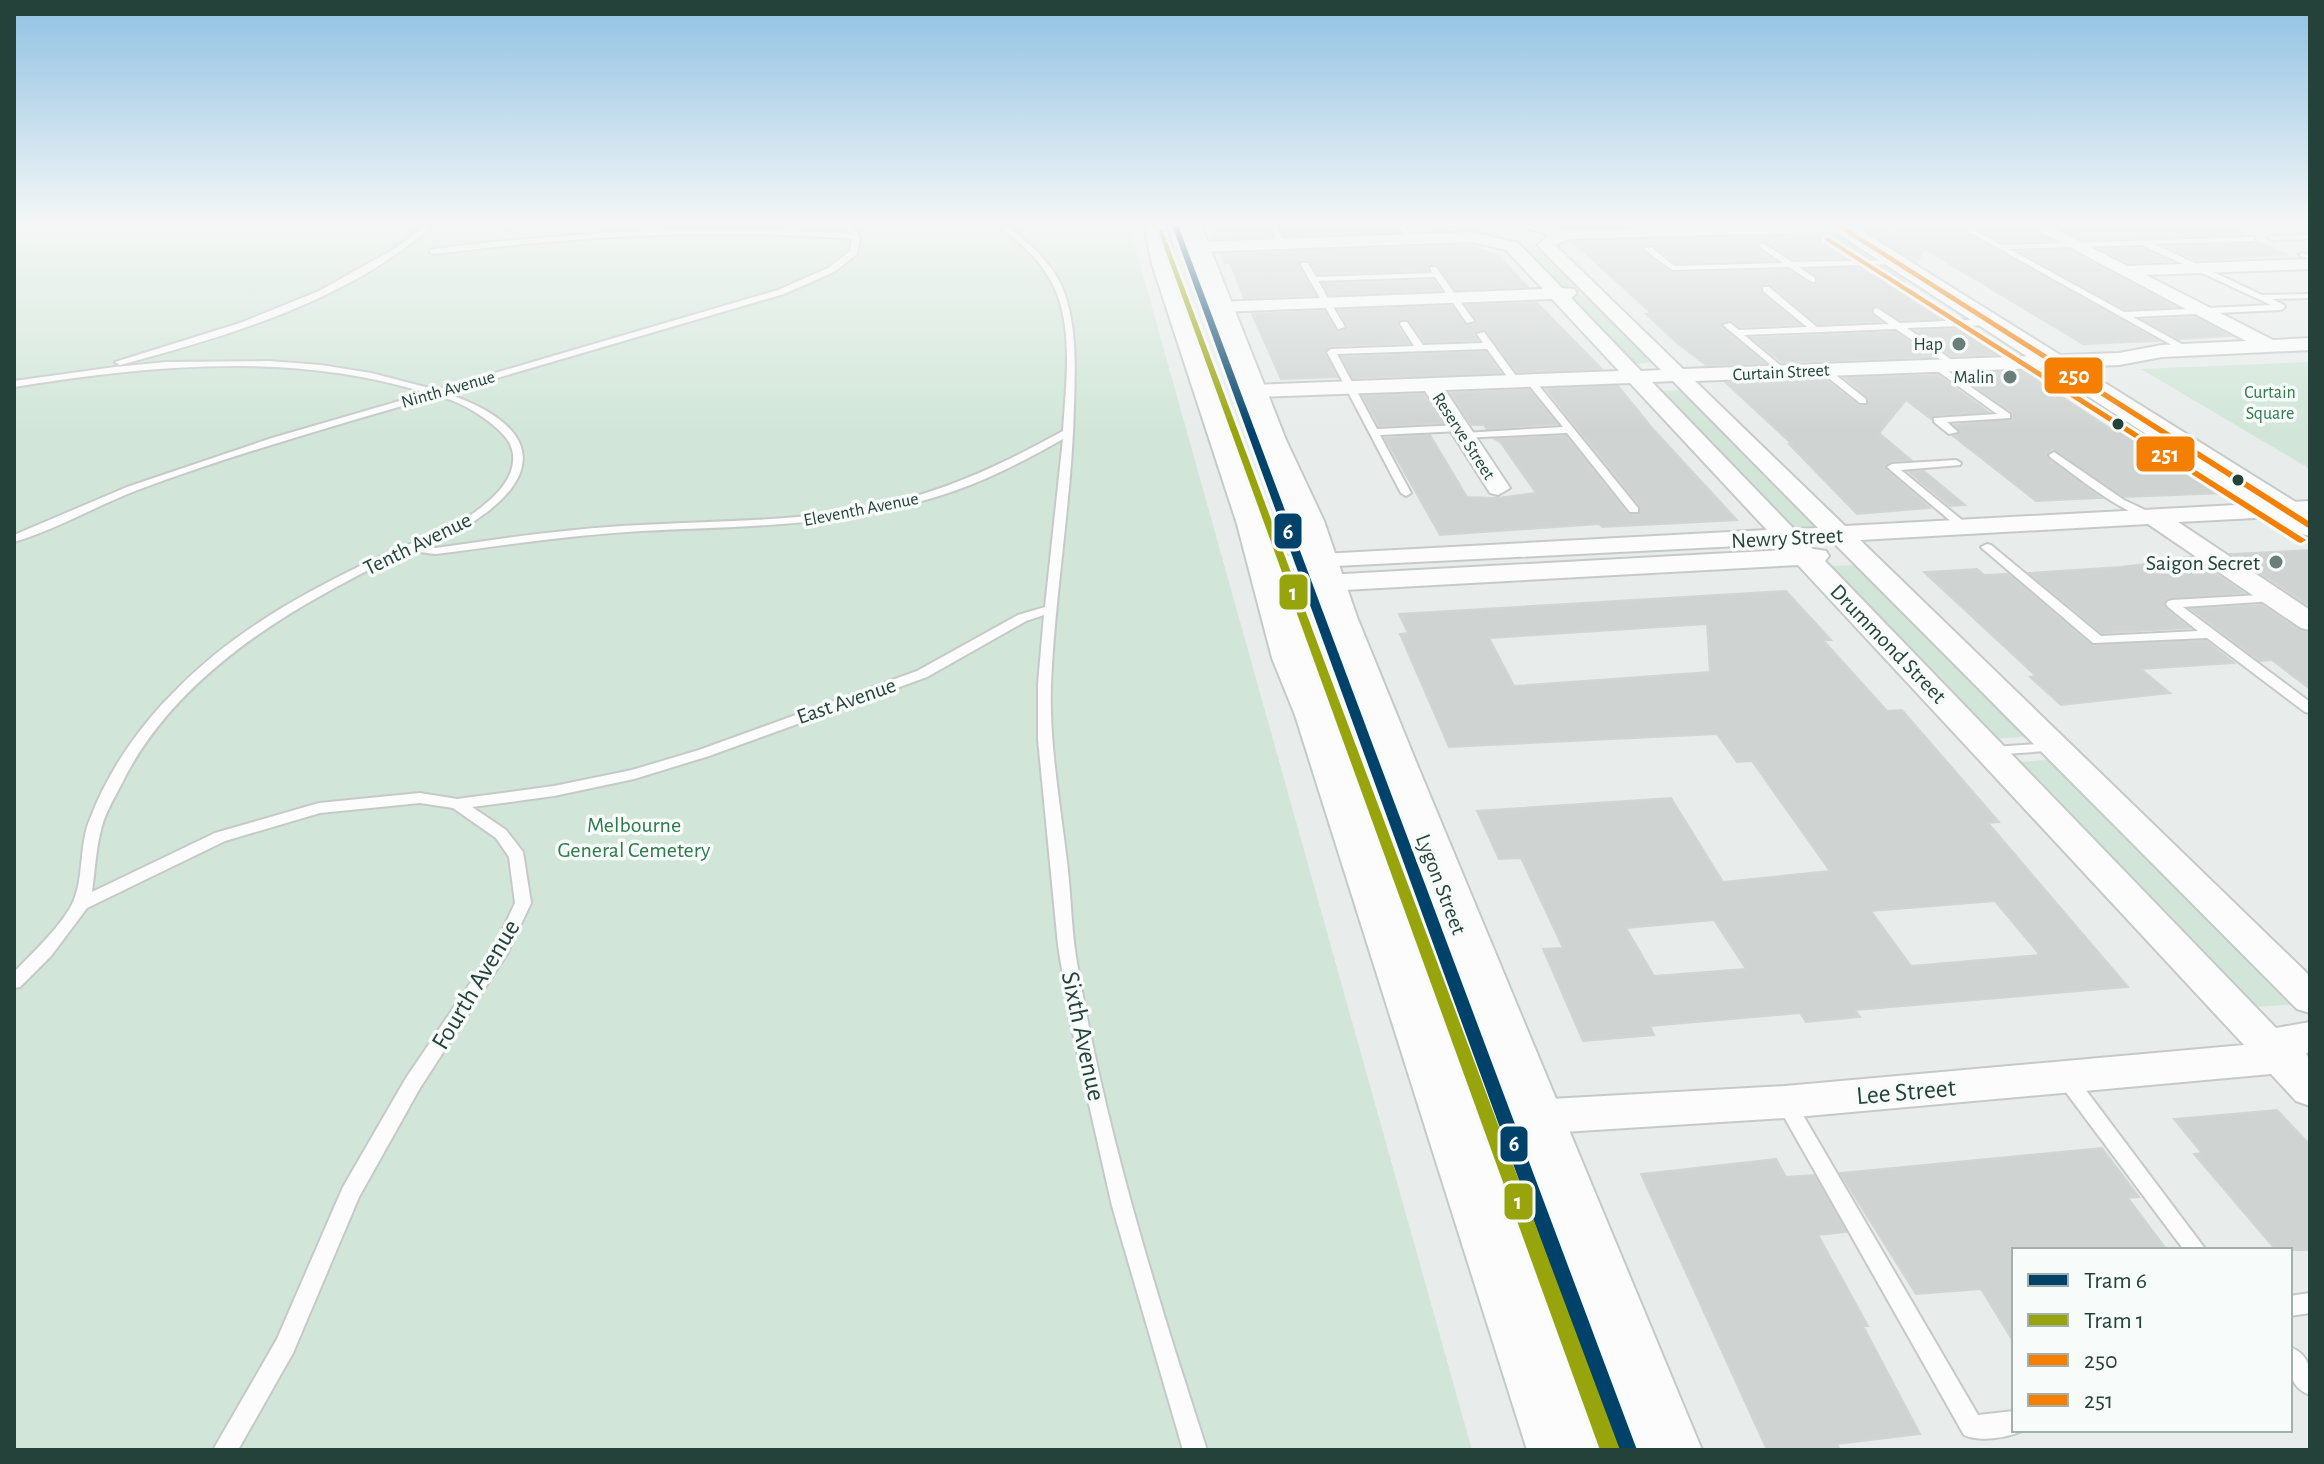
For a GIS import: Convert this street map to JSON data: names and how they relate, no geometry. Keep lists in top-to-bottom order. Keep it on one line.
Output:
{"streets":{"street":["Curtain Street","Reserve Street","Newry Street","Drummond Street","Lygon Street","Lee Street"],"lane":["Ninth Avenue","Eleventh Avenue","Tenth Avenue","East Avenue","Fourth Avenue","Sixth Avenue"]},"crossings":[["Curtain Street","Reserve Street"],["Curtain Street","Drummond Street"],["Curtain Street","Lygon Street"],["Ninth Avenue","Tenth Avenue"],["Eleventh Avenue","Tenth Avenue"],["Newry Street","Drummond Street"],["Newry Street","Lygon Street"],["Tenth Avenue","Fourth Avenue"],["Drummond Street","Lee Street"],["East Avenue","Fourth Avenue"],["East Avenue","Sixth Avenue"],["Lygon Street","Lee Street"]],"parks":["Curtain Square","Melbourne General Cemetery"],"places":["Hap","Malin","Saigon Secret"],"lines":["tram line 6","tram line 1","transit line 250","transit line 251"],"legend":["Tram 6","Tram 1","250","251"]}
